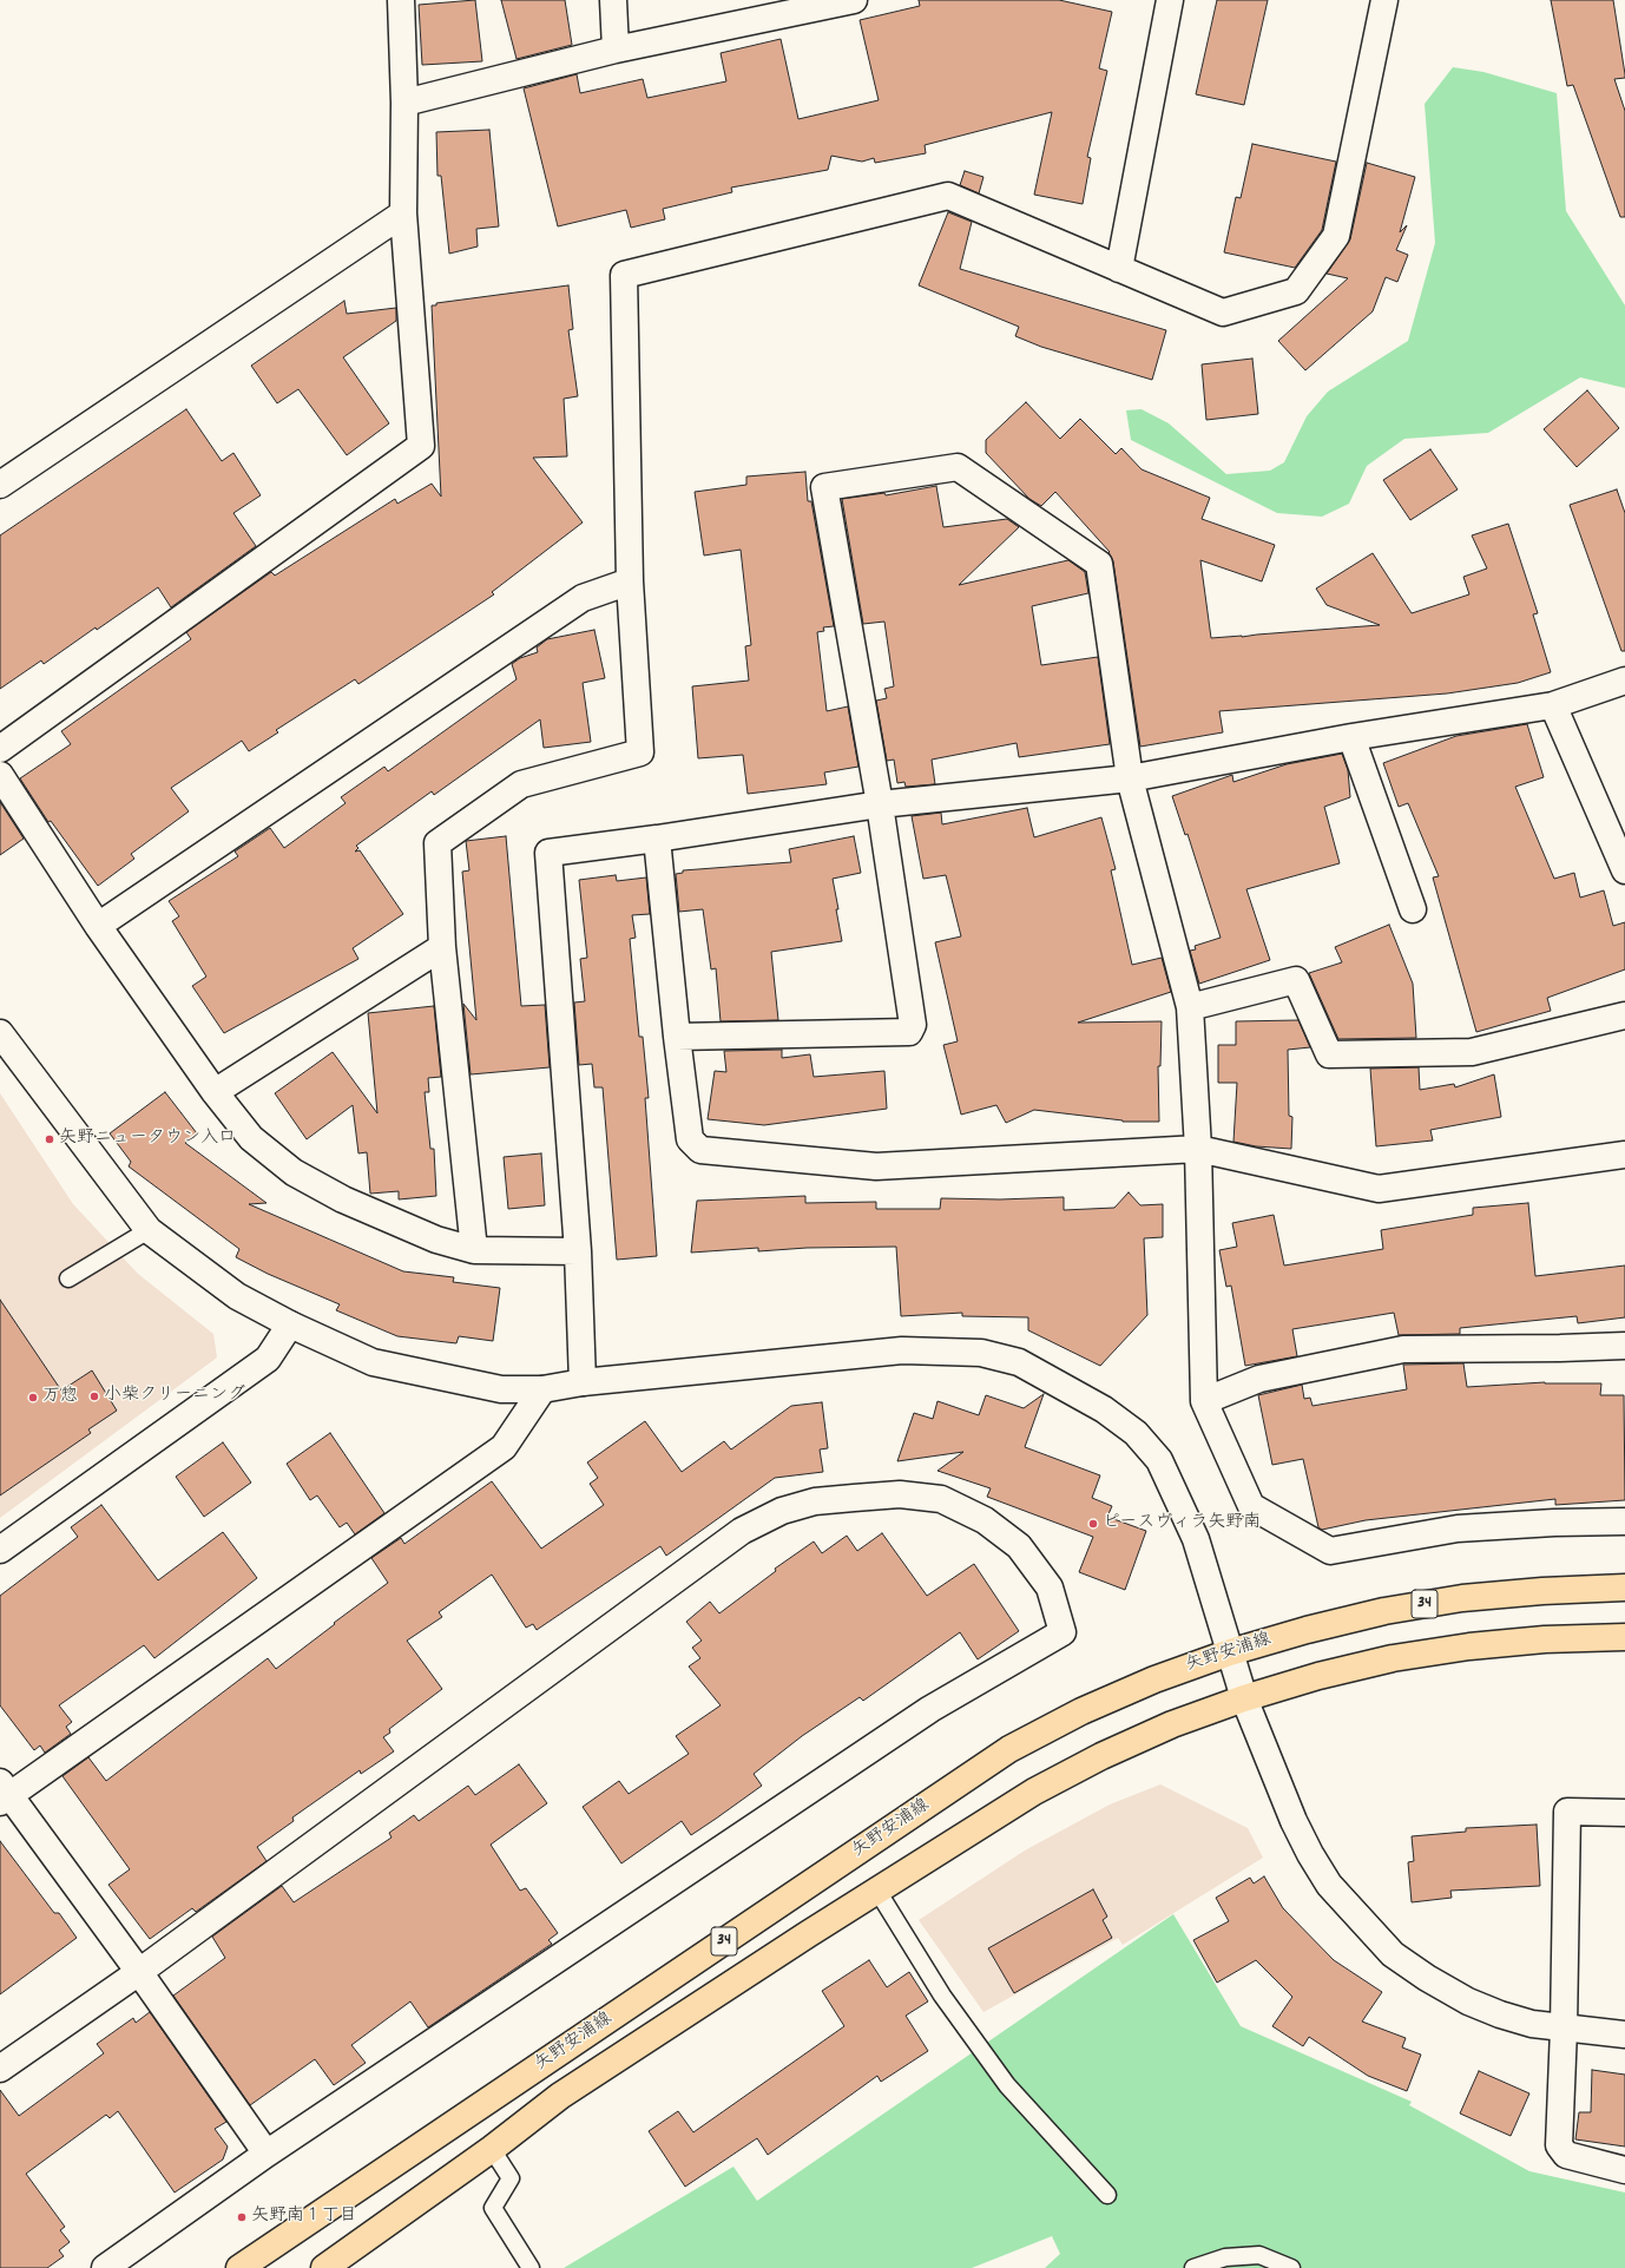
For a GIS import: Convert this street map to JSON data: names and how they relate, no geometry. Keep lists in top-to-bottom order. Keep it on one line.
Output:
{"streets":{"main road":["34","矢野安浦線"]},"places":["矢野ニュータウン入口","小柴クリーニング","万惣","ピースヴィラ矢野南","矢野南１丁目"]}
